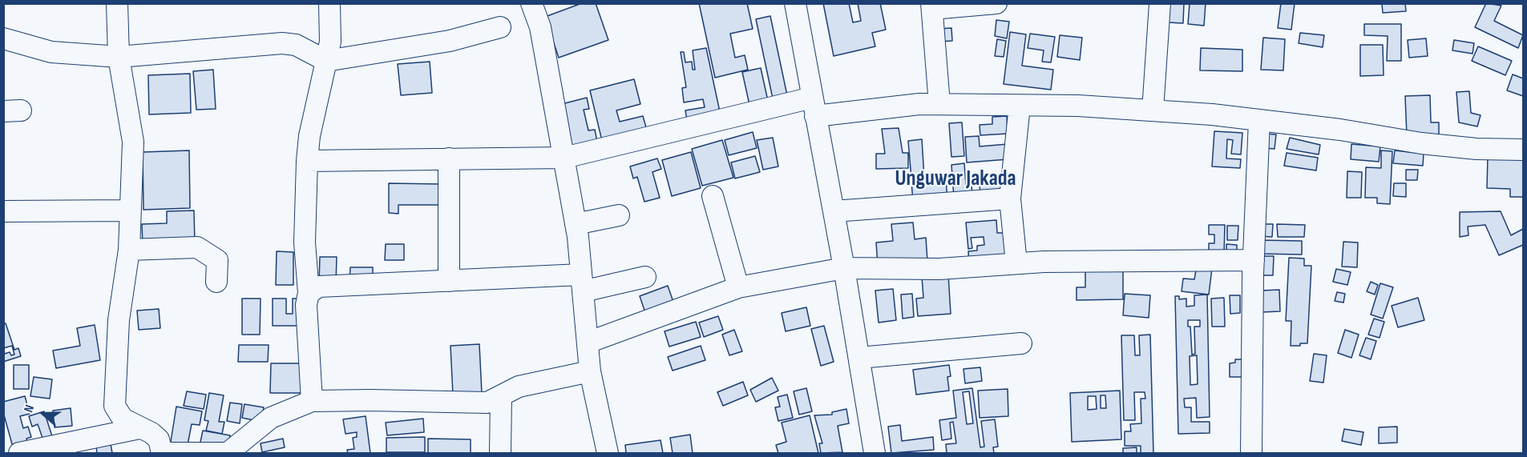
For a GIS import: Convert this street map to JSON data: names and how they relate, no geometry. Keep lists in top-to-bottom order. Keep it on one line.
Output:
{"districts":["Unguwar Jakada"],"north":"left"}
